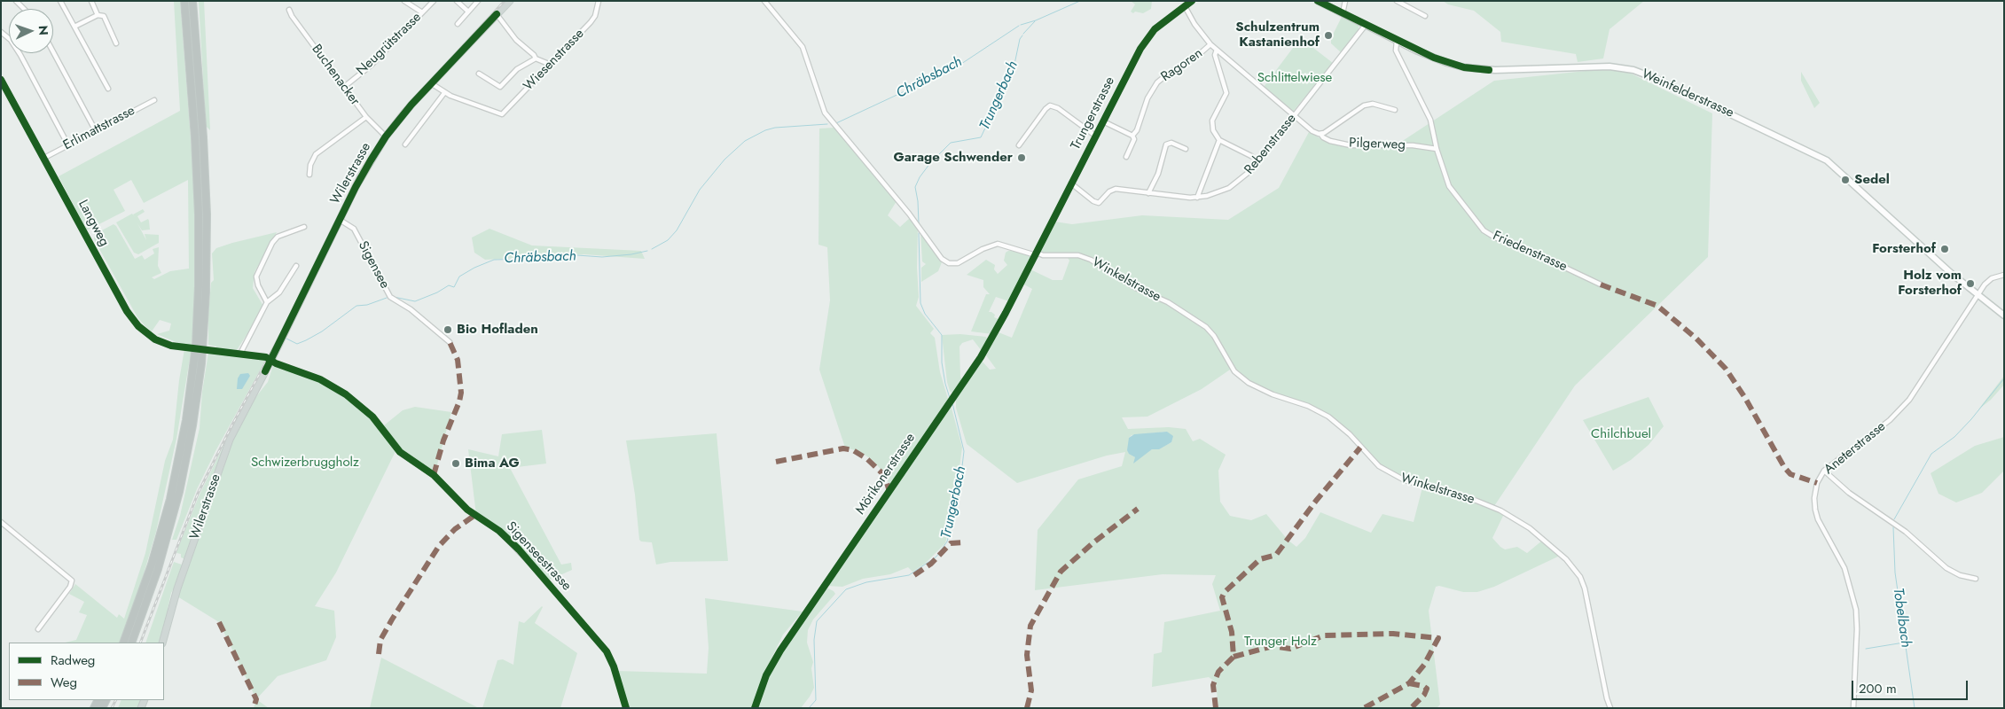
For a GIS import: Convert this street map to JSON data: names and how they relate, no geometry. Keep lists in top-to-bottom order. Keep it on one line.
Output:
{"streets":{"main road":["Weinfelderstrasse","Wilerstrasse"],"street":["Neugrütstrasse","Wiesenstrasse","Ragoren","Buchenacker","Trungerstrasse","Erlimattstrasse","Rebenstrasse","Pilgerweg","Langweg","Friedenstrasse","Sigensee","Winkelstrasse","Aneterstrasse","Mörikonerstrasse","Sigenseestrasse"]},"crossings":[["Neugrütstrasse","Buchenacker"],["Ragoren","Pilgerweg"],["Buchenacker","Wilerstrasse"],["Weinfelderstrasse","Rebenstrasse"],["Weinfelderstrasse","Friedenstrasse"],["Weinfelderstrasse","Aneterstrasse"],["Trungerstrasse","Rebenstrasse"],["Trungerstrasse","Pilgerweg"],["Trungerstrasse","Winkelstrasse"],["Trungerstrasse","Mörikonerstrasse"],["Erlimattstrasse","Langweg"],["Rebenstrasse","Pilgerweg"],["Pilgerweg","Friedenstrasse"],["Wilerstrasse","Sigensee"],["Wilerstrasse","Sigenseestrasse"],["Winkelstrasse","Mörikonerstrasse"]],"water":["Chräbsbach","Trungerbach","Tobelbach"],"parks":["Schlittelwiese","Chilchbuel","Schwizerbruggholz","Trunger Holz"],"places":["Schulzentrum Kastanienhof","Garage Schwender","Sedel","Forsterhof","Holz vom Forsterhof","Bio Hofladen","Bima AG"],"legend":["Radweg","Weg"],"scale_bar":"200 m","north":"right"}
